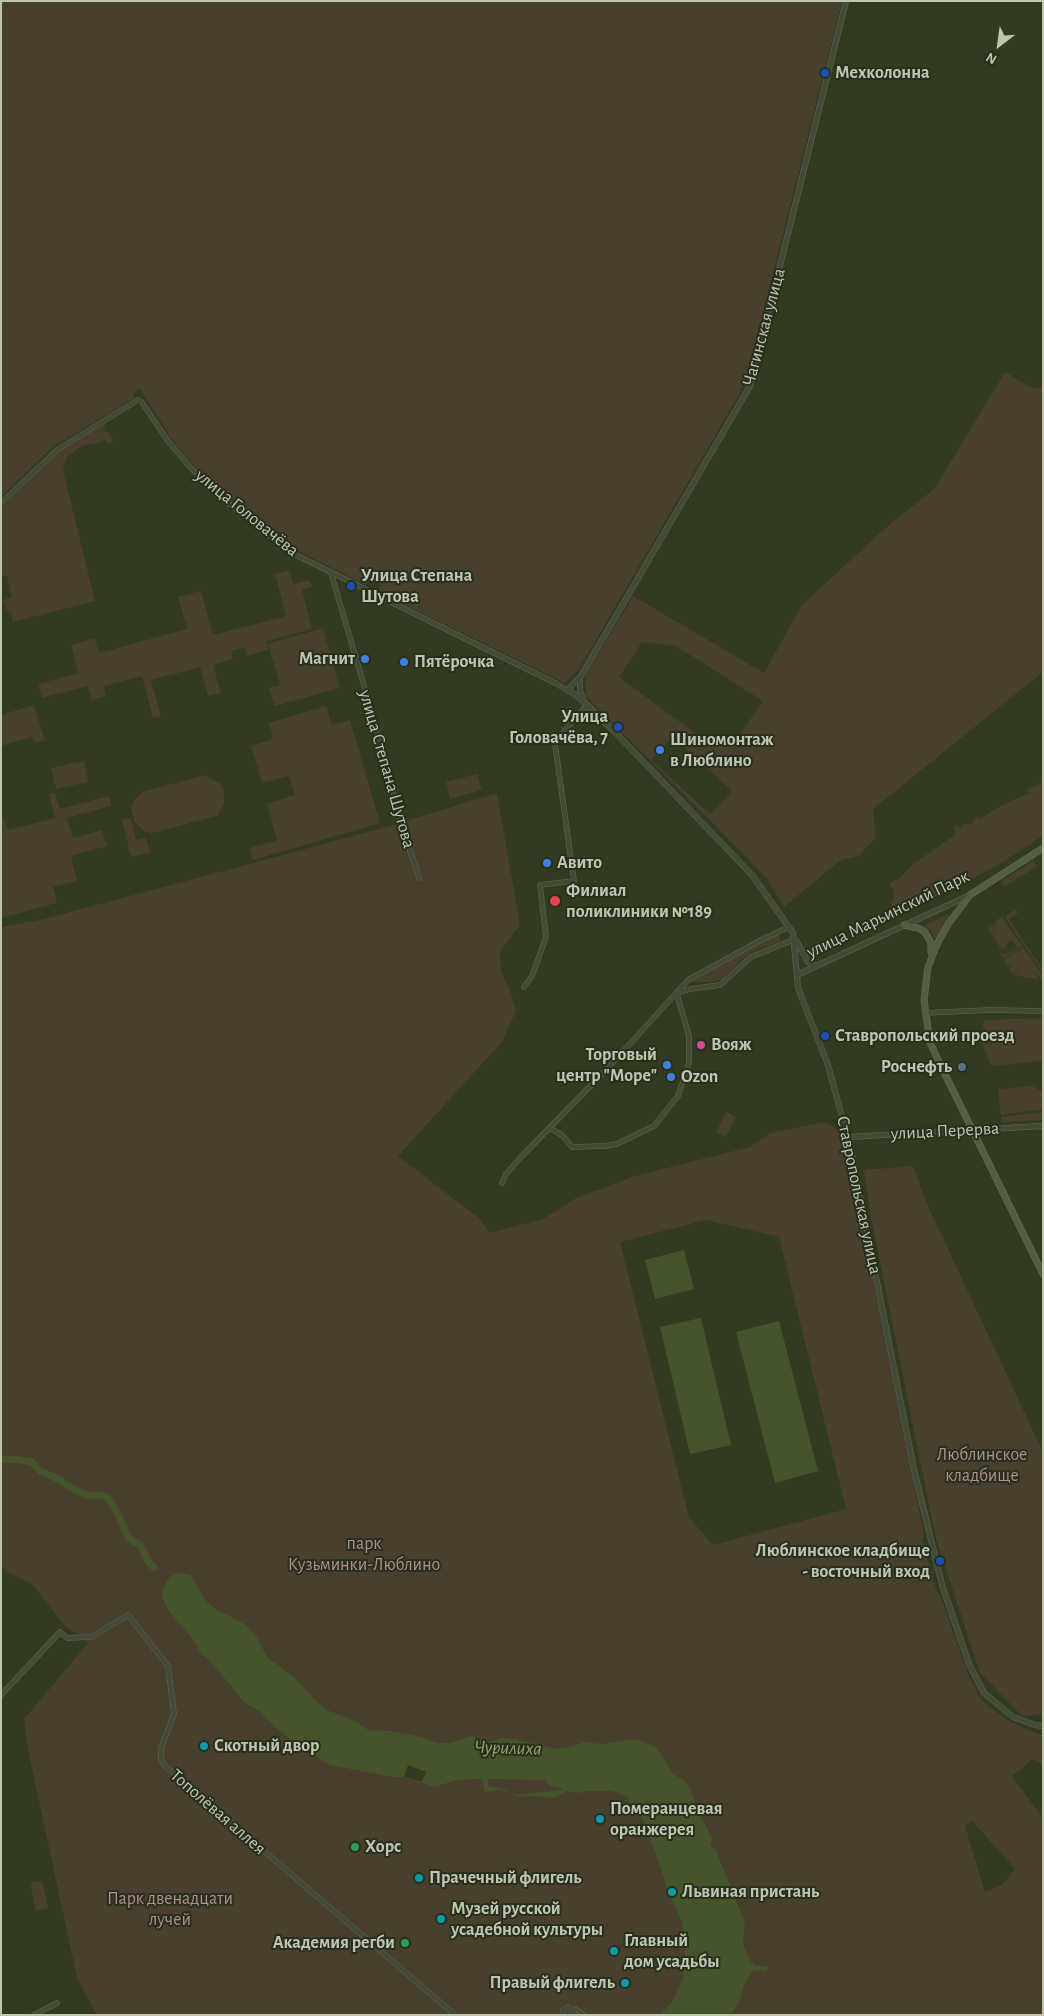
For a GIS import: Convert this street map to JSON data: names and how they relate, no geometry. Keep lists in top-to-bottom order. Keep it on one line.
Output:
{"streets":{"main road":["улица Марьинский Парк"],"street":["Чагинская улица","улица Головачёва","улица Степана Шутова","улица Перерва","Ставропольская улица","Тополёвая аллея"]},"crossings":[["Чагинская улица","улица Головачёва"],["Чагинская улица","Ставропольская улица"],["улица Головачёва","улица Степана Шутова"],["улица Головачёва","Ставропольская улица"],["улица Марьинский Парк","Ставропольская улица"],["улица Перерва","Ставропольская улица"]],"water":["Чурилиха"],"parks":["Люблинское кладбище","парк Кузьминки-Люблино","Парк двенадцати лучей"],"places":["Мехколонна","Улица Степана Шутова","Магнит","Пятёрочка","Улица Головачёва, 7","Шиномонтаж в Люблино","Авито","Филиал поликлиники №189","Ставропольский проезд","Вояж","Торговый центр \"Море\"","Роснефть","Ozon","Люблинское кладбище - восточный вход","Скотный двор","Померанцевая оранжерея","Хорс","Прачечный флигель","Львиная пристань","Музей русской усадебной культуры","Академия регби","Главный дом усадьбы","Правый флигель"],"north":"bottom left"}
